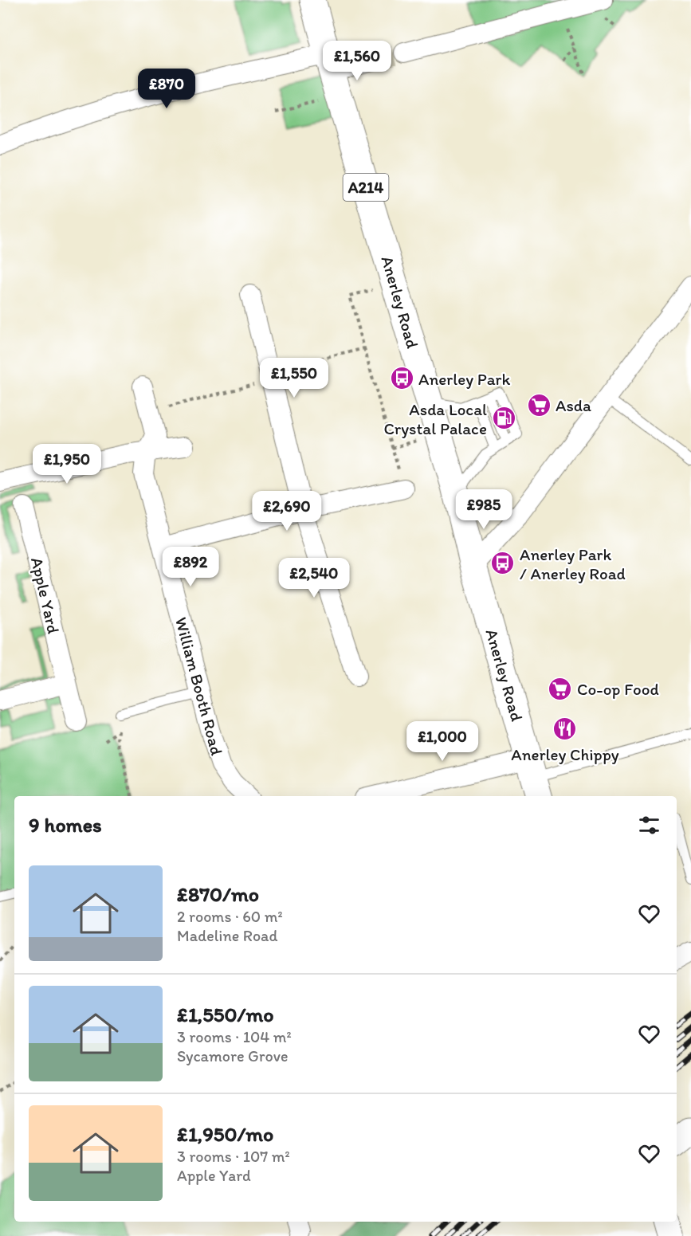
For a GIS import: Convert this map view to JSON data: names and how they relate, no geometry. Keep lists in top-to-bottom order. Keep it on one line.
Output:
{"streets":{"main road":["A214","Anerley Road"],"street":["Apple Yard","William Booth Road"]},"places":{"bus stop":["Anerley Park","Anerley Park / Anerley Road"],"supermarket":["Asda","Co-op Food"],"fuel station":["Asda Local Crystal Palace"],"restaurant":["Anerley Chippy"]},"page":{"price":["£1,560","£870","£1,550","£1,950","£985","£2,690","£892","£2,540","£1,000"],"heading":"9 homes","list":[{"name":"£870/mo","note":"2 rooms · 60 m² · Madeline Road"},{"name":"£1,550/mo","note":"3 rooms · 104 m² · Sycamore Grove"},{"name":"£1,950/mo","note":"3 rooms · 107 m² · Apple Yard"}]}}
